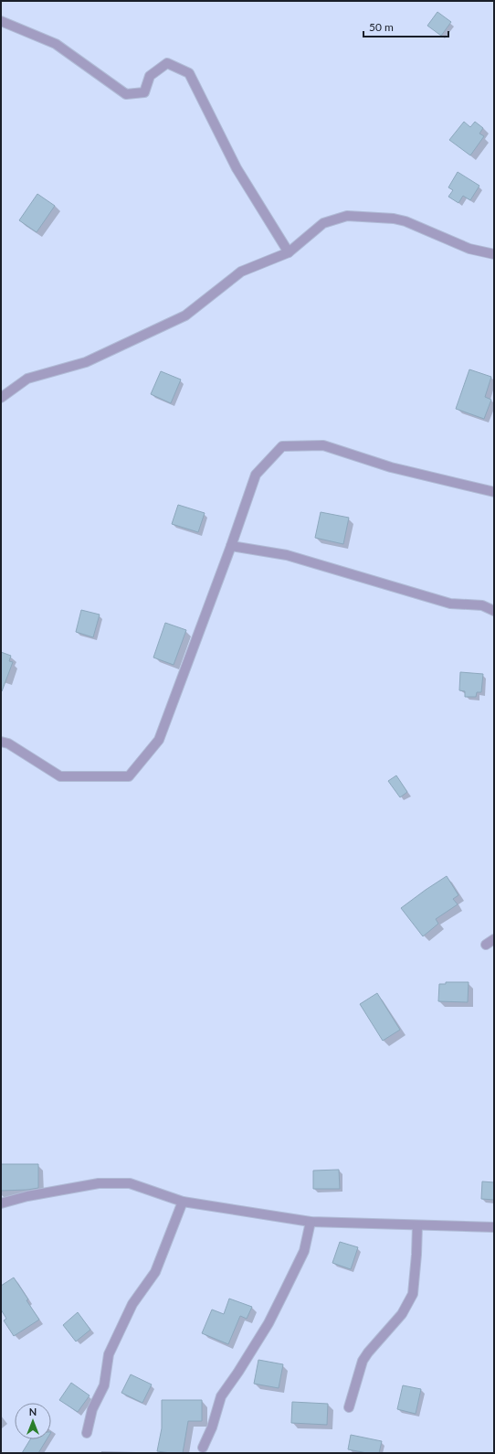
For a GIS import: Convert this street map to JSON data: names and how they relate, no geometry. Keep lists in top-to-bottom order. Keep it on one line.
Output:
{"scale_bar":"50 m","north":"top"}
